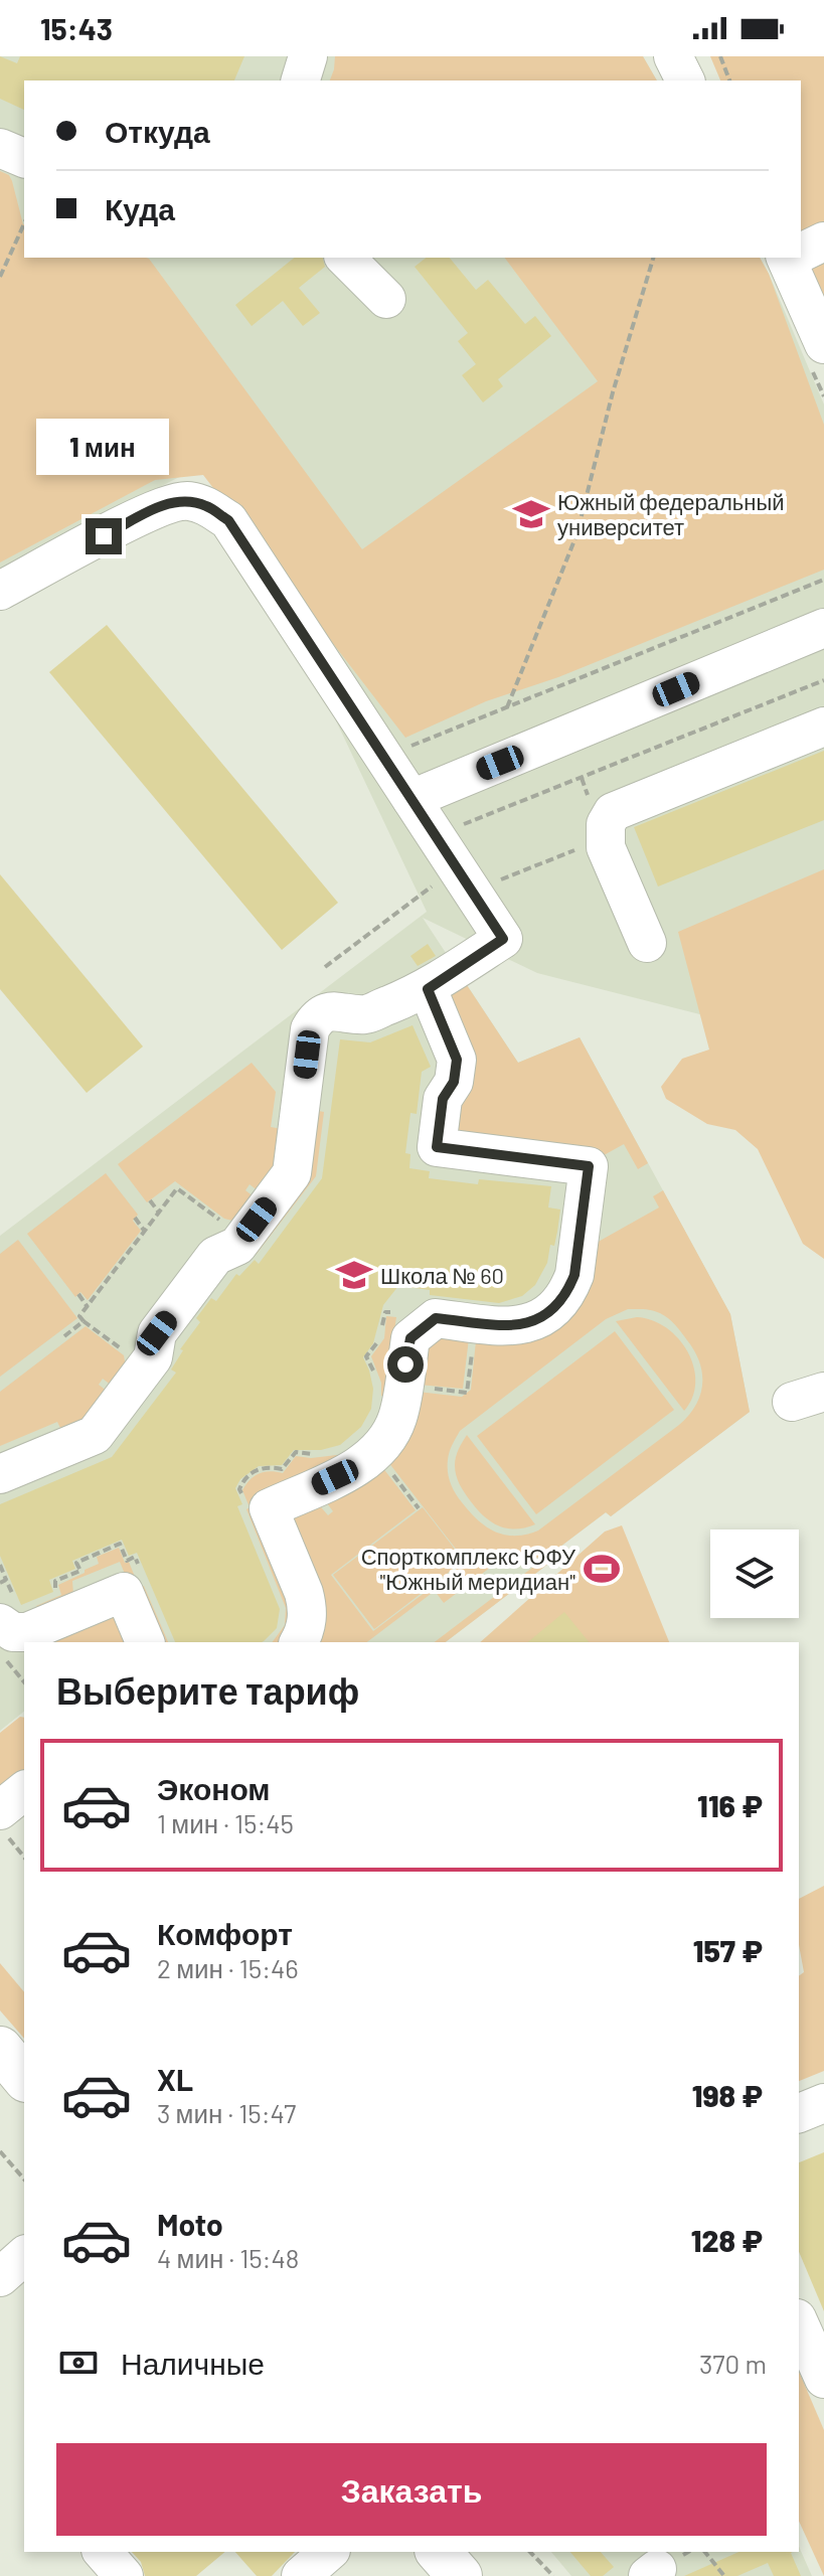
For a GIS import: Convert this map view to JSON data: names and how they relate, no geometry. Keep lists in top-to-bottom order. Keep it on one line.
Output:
{"places":{"school or university":["Южный федеральный университет","Школа № 60"],"sports":["Спорткомплекс ЮФУ \"Южный меридиан\""]},"page":{"status":"15:43","banner":["Откуда","Куда"],"bubble":"1 мин","heading":"Выберите тариф","list":[{"name":"Эконом","note":"1 мин · 15:45","value":"116 ₽"},{"name":"Комфорт","note":"2 мин · 15:46","value":"157 ₽"},{"name":"XL","note":"3 мин · 15:47","value":"198 ₽"},{"name":"Moto","note":"4 мин · 15:48","value":"128 ₽"}],"pay":["Наличные","370 m"],"buttons":"Заказать"}}
